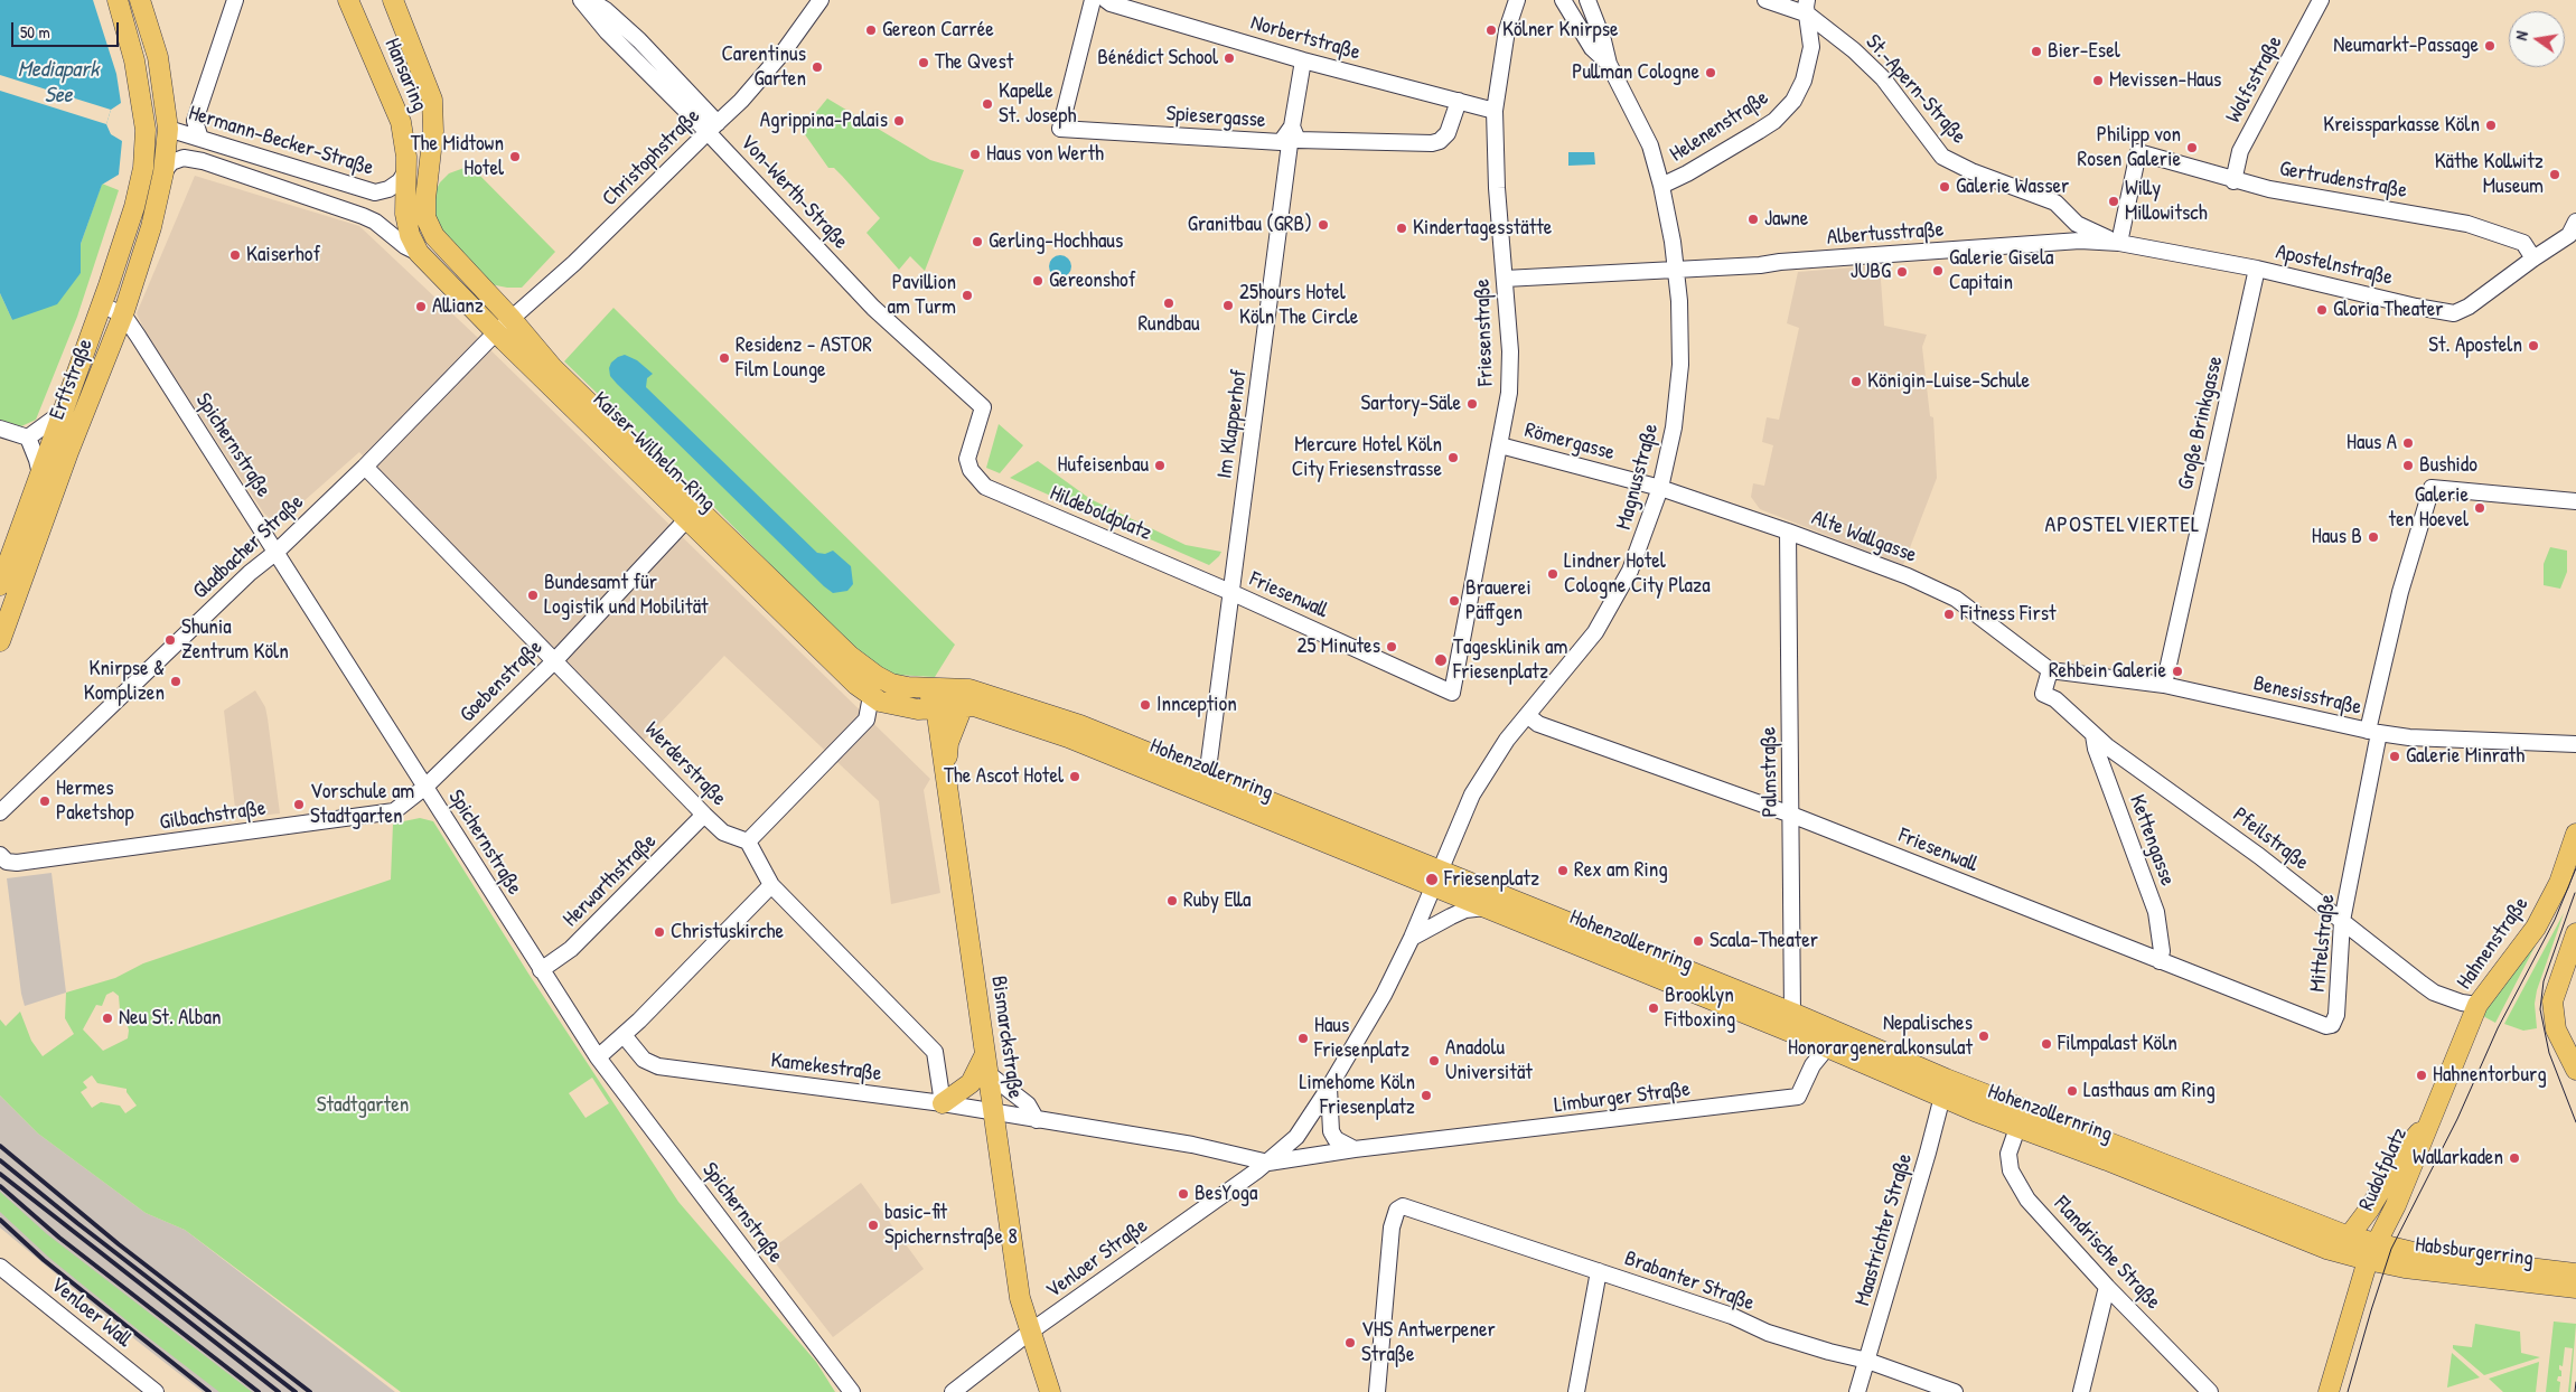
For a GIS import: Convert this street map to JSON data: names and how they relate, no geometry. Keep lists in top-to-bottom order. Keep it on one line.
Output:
{"streets":{"main road":["Hansaring","Erftstraße","Kaiser-Wilhelm-Ring","Hohenzollernring","Hahnenstraße","Bismarckstraße","Rudolfplatz","Habsburgerring"],"street":["Norbertstraße","Wolfsstraße","St.-Apern-Straße","Spiesergasse","Helenenstraße","Hermann-Becker-Straße","Christophstraße","Gertrudenstraße","Von-Werth-Straße","Albertusstraße","Apostelnstraße","Friesenstraße","Große Brinkgasse","Im Klapperhof","Römergasse","Spichernstraße","Magnusstraße","Hildeboldplatz","Alte Wallgasse","Gladbacher Straße","Friesenwall","Goebenstraße","Benesisstraße","Werderstraße","Palmstraße","Gilbachstraße","Pfeilstraße","Kettengasse","Herwarthstraße","Mittelstraße","Kamekestraße","Limburger Straße","Maastrichter Straße","Flandrische Straße","Venloer Straße","Brabanter Straße","Venloer Wall"]},"crossings":[["Norbertstraße","Spiesergasse"],["Norbertstraße","Friesenstraße"],["Norbertstraße","Im Klapperhof"],["Hansaring","Hermann-Becker-Straße"],["Hansaring","Kaiser-Wilhelm-Ring"],["Wolfsstraße","Gertrudenstraße"],["St.-Apern-Straße","Helenenstraße"],["St.-Apern-Straße","Apostelnstraße"],["Spiesergasse","Im Klapperhof"],["Helenenstraße","Magnusstraße"],["Hermann-Becker-Straße","Erftstraße"],["Hermann-Becker-Straße","Kaiser-Wilhelm-Ring"],["Christophstraße","Von-Werth-Straße"],["Christophstraße","Kaiser-Wilhelm-Ring"],["Christophstraße","Gladbacher Straße"],["Gertrudenstraße","Apostelnstraße"],["Von-Werth-Straße","Hildeboldplatz"],["Albertusstraße","Apostelnstraße"],["Albertusstraße","Friesenstraße"],["Albertusstraße","Magnusstraße"],["Apostelnstraße","Große Brinkgasse"],["Friesenstraße","Römergasse"],["Friesenstraße","Friesenwall"],["Erftstraße","Spichernstraße"],["Große Brinkgasse","Benesisstraße"],["Im Klapperhof","Hildeboldplatz"],["Im Klapperhof","Friesenwall"],["Im Klapperhof","Hohenzollernring"],["Römergasse","Magnusstraße"],["Römergasse","Alte Wallgasse"],["Spichernstraße","Gladbacher Straße"],["Spichernstraße","Goebenstraße"],["Spichernstraße","Gilbachstraße"],["Spichernstraße","Herwarthstraße"],["Kaiser-Wilhelm-Ring","Gladbacher Straße"],["Kaiser-Wilhelm-Ring","Goebenstraße"],["Kaiser-Wilhelm-Ring","Hohenzollernring"],["Kaiser-Wilhelm-Ring","Bismarckstraße"],["Magnusstraße","Alte Wallgasse"],["Magnusstraße","Friesenwall"],["Magnusstraße","Hohenzollernring"],["Hildeboldplatz","Friesenwall"],["Alte Wallgasse","Benesisstraße"],["Alte Wallgasse","Palmstraße"],["Alte Wallgasse","Pfeilstraße"],["Gladbacher Straße","Werderstraße"],["Friesenwall","Palmstraße"],["Friesenwall","Kettengasse"],["Friesenwall","Mittelstraße"],["Goebenstraße","Werderstraße"],["Goebenstraße","Gilbachstraße"],["Benesisstraße","Pfeilstraße"],["Benesisstraße","Mittelstraße"],["Werderstraße","Herwarthstraße"],["Hohenzollernring","Palmstraße"],["Hohenzollernring","Bismarckstraße"],["Hohenzollernring","Limburger Straße"],["Hohenzollernring","Rudolfplatz"],["Hohenzollernring","Maastrichter Straße"],["Hohenzollernring","Habsburgerring"],["Hohenzollernring","Flandrische Straße"],["Pfeilstraße","Kettengasse"],["Pfeilstraße","Mittelstraße"],["Pfeilstraße","Hahnenstraße"],["Pfeilstraße","Rudolfplatz"],["Hahnenstraße","Rudolfplatz"],["Bismarckstraße","Kamekestraße"],["Bismarckstraße","Venloer Straße"],["Kamekestraße","Limburger Straße"],["Kamekestraße","Venloer Straße"],["Limburger Straße","Venloer Straße"],["Rudolfplatz","Habsburgerring"],["Maastrichter Straße","Brabanter Straße"]],"districts":["APOSTELVIERTEL"],"water":["Mediapark See"],"parks":["Stadtgarten"],"places":["Gereon Carrée","Kölner Knirpse","Neumarkt-Passage","Bier-Esel","Bénédict School","The Qvest","Carentinus Garten","Pullman Cologne","Mevissen-Haus","Kapelle St. Joseph","Agrippina-Palais","Kreissparkasse Köln","Philipp von Rosen Galerie","Haus von Werth","The Midtown Hotel","Käthe Kollwitz Museum","Galerie Wasser","Willy Millowitsch","Jawne","Granitbau (GRB)","Kindertagesstätte","Gerling-Hochhaus","Kaiserhof","Galerie Gisela Capitain","JUBG","Gereonshof","Pavillion am Turm","Rundbau","25hours Hotel Köln The Circle","Allianz","Gloria Theater","St. Aposteln","Residenz - ASTOR Film Lounge","Königin-Luise-Schule","Sartory-Säle","Haus A","Mercure Hotel Köln City Friesenstrasse","Hufeisenbau","Bushido","Galerie ten Hoevel","Haus B","Lindner Hotel Cologne City Plaza","Bundesamt für Logistik und Mobilität","Brauerei Päffgen","Fitness First","Shunia Zentrum Köln","25 Minutes","Tagesklinik am Friesenplatz","Rehbein Galerie","Knirpse & Komplizen","Innception","Galerie Minrath","The Ascot Hotel","Hermes Paketshop","Vorschule am Stadtgarten","Rex am Ring","Friesenplatz","Ruby Ella","Christuskirche","Scala-Theater","Brooklyn Fitboxing","Neu St. Alban","Nepalisches Honorargeneralkonsulat","Haus Friesenplatz","Filmpalast Köln","Anadolu Universität","Hahnentorburg","Lasthaus am Ring","Limehome Köln Friesenplatz","Wallarkaden","BesYoga","basic-fit Spichernstraße 8","VHS Antwerpener Straße"],"scale_bar":"50 m","north":"left"}
